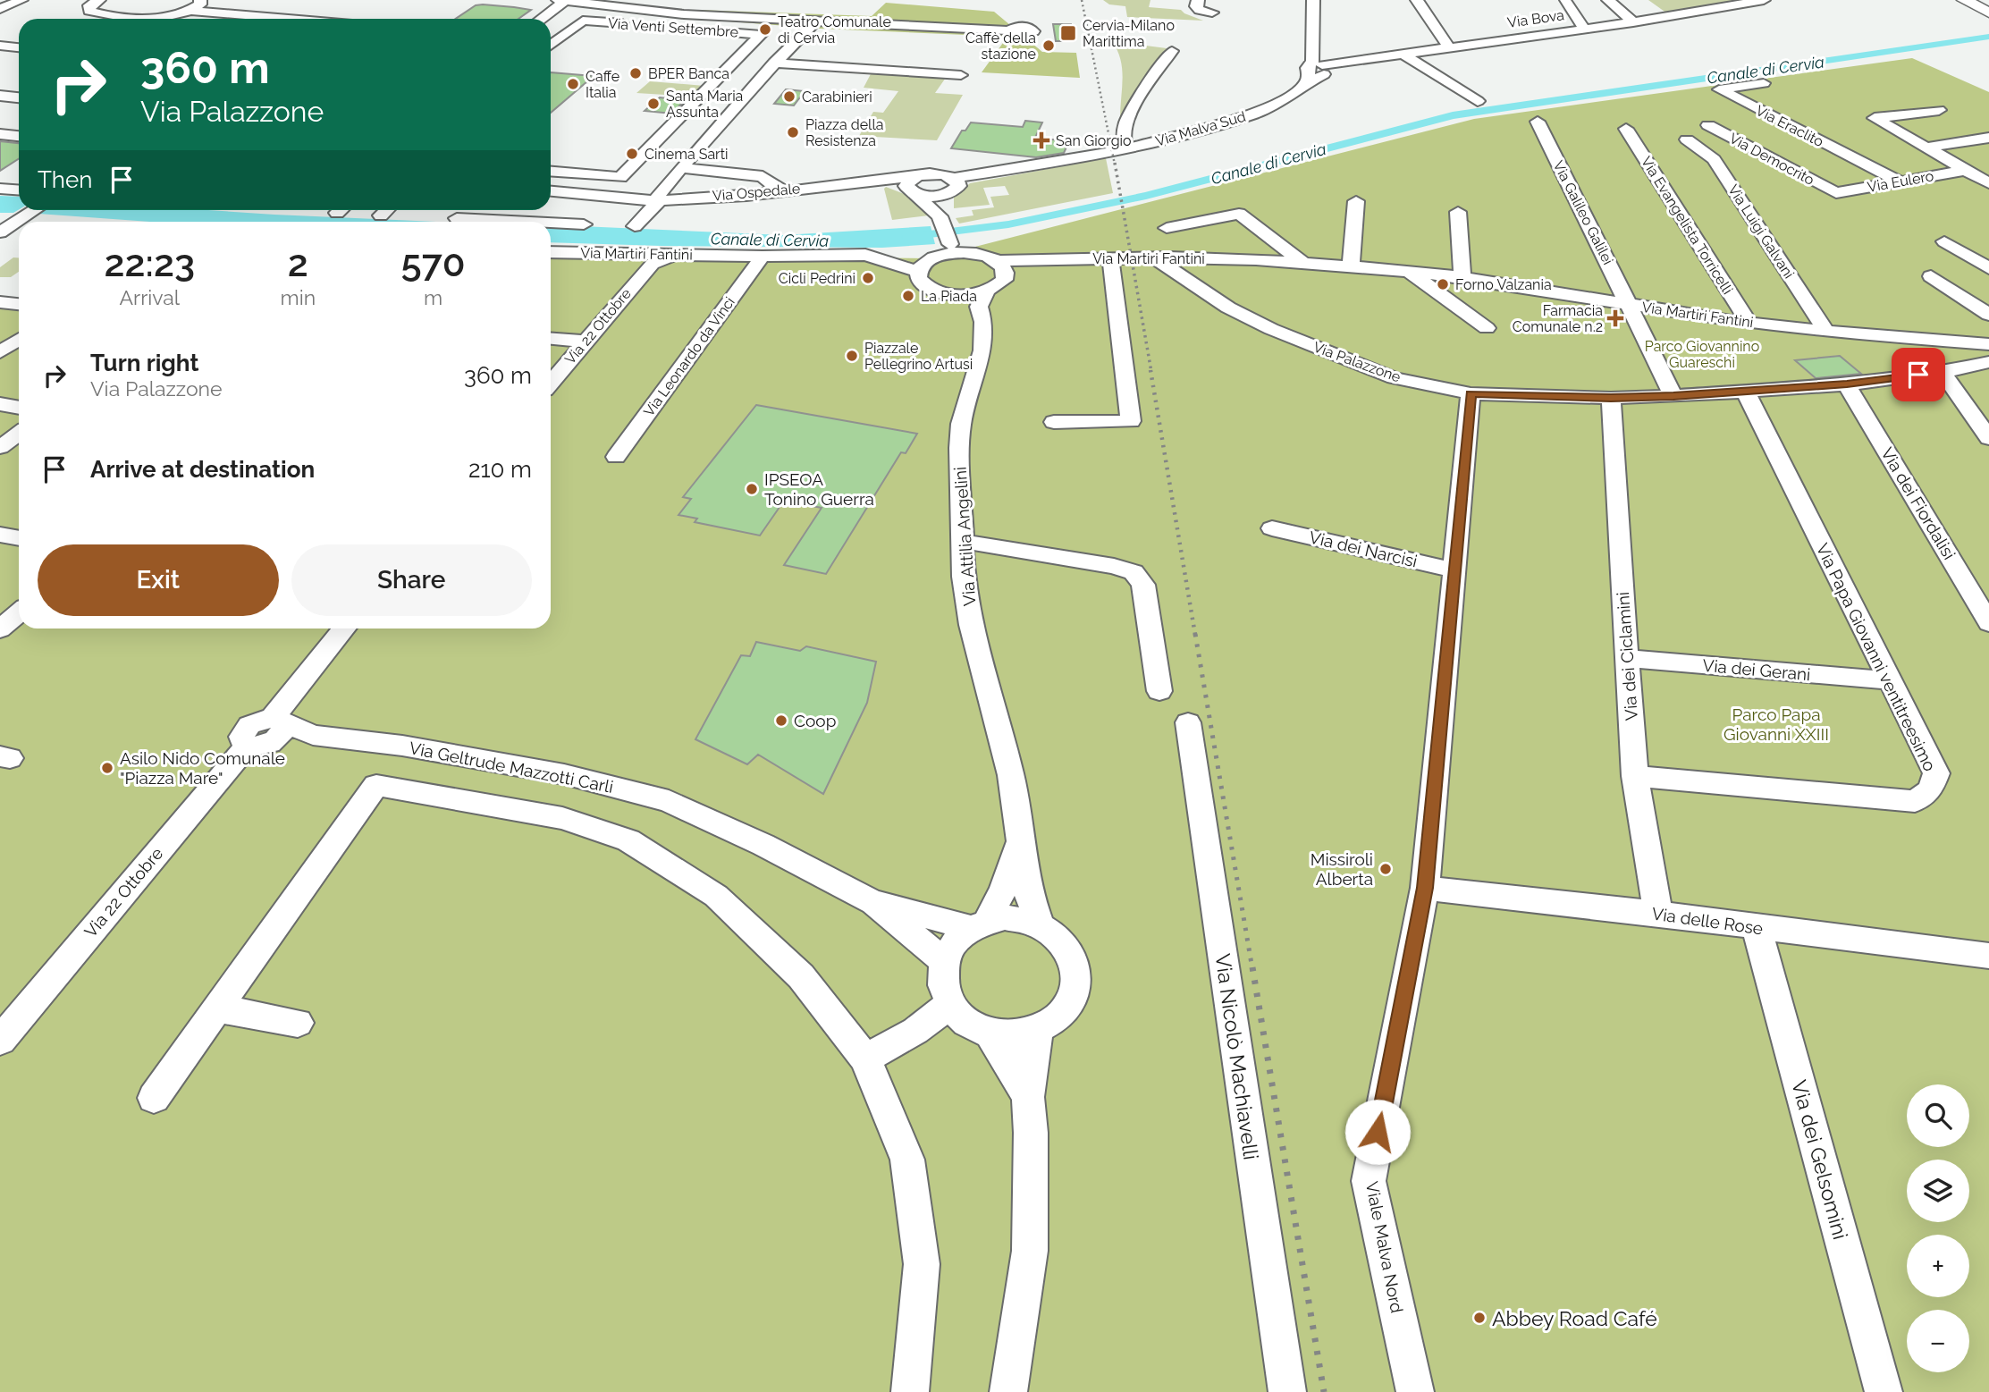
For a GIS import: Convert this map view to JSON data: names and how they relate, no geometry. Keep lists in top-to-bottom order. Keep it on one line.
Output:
{"streets":{"street":["Via Bova","Via Venti Settembre","Via Eraclito","Via Malva Sud","Via Democrito","Via Eulero","Via Ospedale","Via Galileo Galilei","Via Evangelista Torricelli","Via Luigi Galvani","Via Martiri Fantini","Via 22 Ottobre","Via Leonardo da Vinci","Via Palazzone","Via dei Fiordalisi","Via Attilia Angelini","Via dei Narcisi","Via dei Ciclamini","Via Papa Giovanni ventitreesimo","Via dei Gerani","Via Geltrude Mazzotti Carli","Via delle Rose","Via Nicolò Machiavelli","Via dei Gelsomini","Viale Malva Nord"]},"crossings":[["Via Bova","Via Malva Sud"],["Via Eraclito","Via Eulero"],["Via Democrito","Via Eulero"],["Via Galileo Galilei","Via Martiri Fantini"],["Via Galileo Galilei","Via Palazzone"],["Via Evangelista Torricelli","Via Martiri Fantini"],["Via Luigi Galvani","Via Martiri Fantini"],["Via Martiri Fantini","Via 22 Ottobre"],["Via Martiri Fantini","Via Leonardo da Vinci"],["Via Martiri Fantini","Via Palazzone"],["Via 22 Ottobre","Via Geltrude Mazzotti Carli"],["Via Palazzone","Via dei Fiordalisi"],["Via Palazzone","Via dei Ciclamini"],["Via Palazzone","Via Papa Giovanni ventitreesimo"],["Via Palazzone","Viale Malva Nord"],["Via Attilia Angelini","Via Geltrude Mazzotti Carli"],["Via dei Narcisi","Viale Malva Nord"],["Via dei Ciclamini","Via Papa Giovanni ventitreesimo"],["Via dei Ciclamini","Via dei Gerani"],["Via dei Ciclamini","Via delle Rose"],["Via Papa Giovanni ventitreesimo","Via dei Gerani"],["Via delle Rose","Via dei Gelsomini"],["Via delle Rose","Viale Malva Nord"]],"water":["Canale di Cervia"],"parks":["Parco Giovannino Guareschi","Parco Papa Giovanni XXIII"],"places":{"other":["Teatro Comunale di Cervia","Caffè della stazione","BPER Banca","Caffe Italia","Carabinieri","Santa Maria Assunta","Piazza della Resistenza","Cinema Sarti","Cicli Pedrini","Forno Valzania","La Piada","Piazzale Pellegrino Artusi","IPSEOA Tonino Guerra","Coop","Asilo Nido Comunale \"Piazza Mare\"","Missiroli Alberta","Abbey Road Café"],"transit":["Cervia-Milano Marittima"],"health":["San Giorgio","Farmacia Comunale n.2"]},"page":{"turn":["360 m","Via Palazzone"],"then":"Then","eta":["22:23","Arrival","2","min","570","m"],"list":[{"name":"Turn right","note":"Via Palazzone","value":"360 m"},{"name":"Arrive at destination","value":"210 m"}],"buttons":["Exit","Share"],"map_buttons":["+","−"]}}
